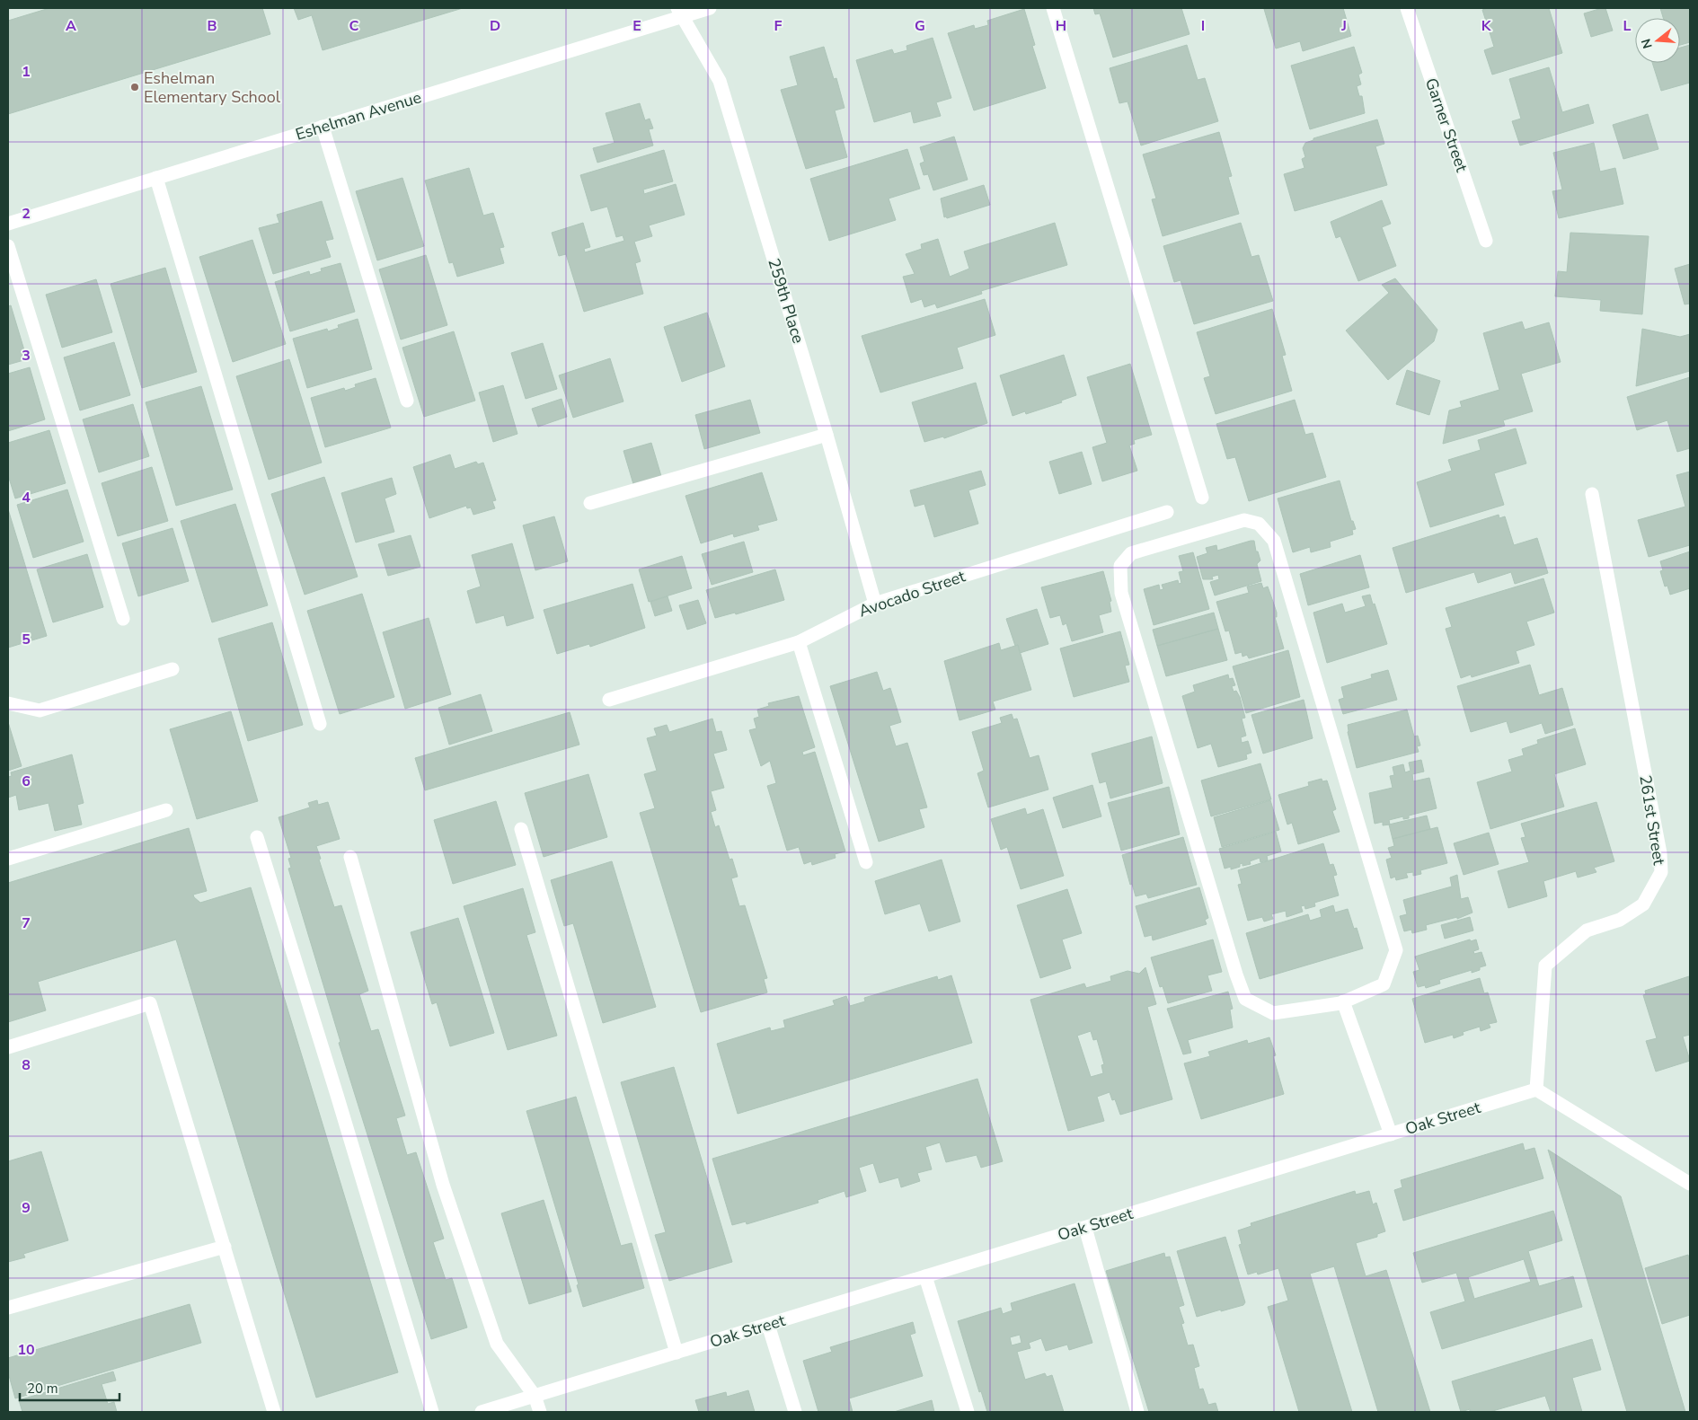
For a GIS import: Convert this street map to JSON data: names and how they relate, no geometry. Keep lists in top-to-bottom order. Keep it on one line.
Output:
{"streets":{"street":["Eshelman Avenue","Garner Street","259th Place","Avocado Street","261st Street","Oak Street"]},"crossings":[["Eshelman Avenue","259th Place"],["259th Place","Avocado Street"],["261st Street","Oak Street"]],"places":["Eshelman Elementary School"],"scale_bar":"20 m","north":"left","grid":{"columns":["A","B","C","D","E","F","G","H","I","J","K","L"],"rows":["1","2","3","4","5","6","7","8","9","10"]}}
